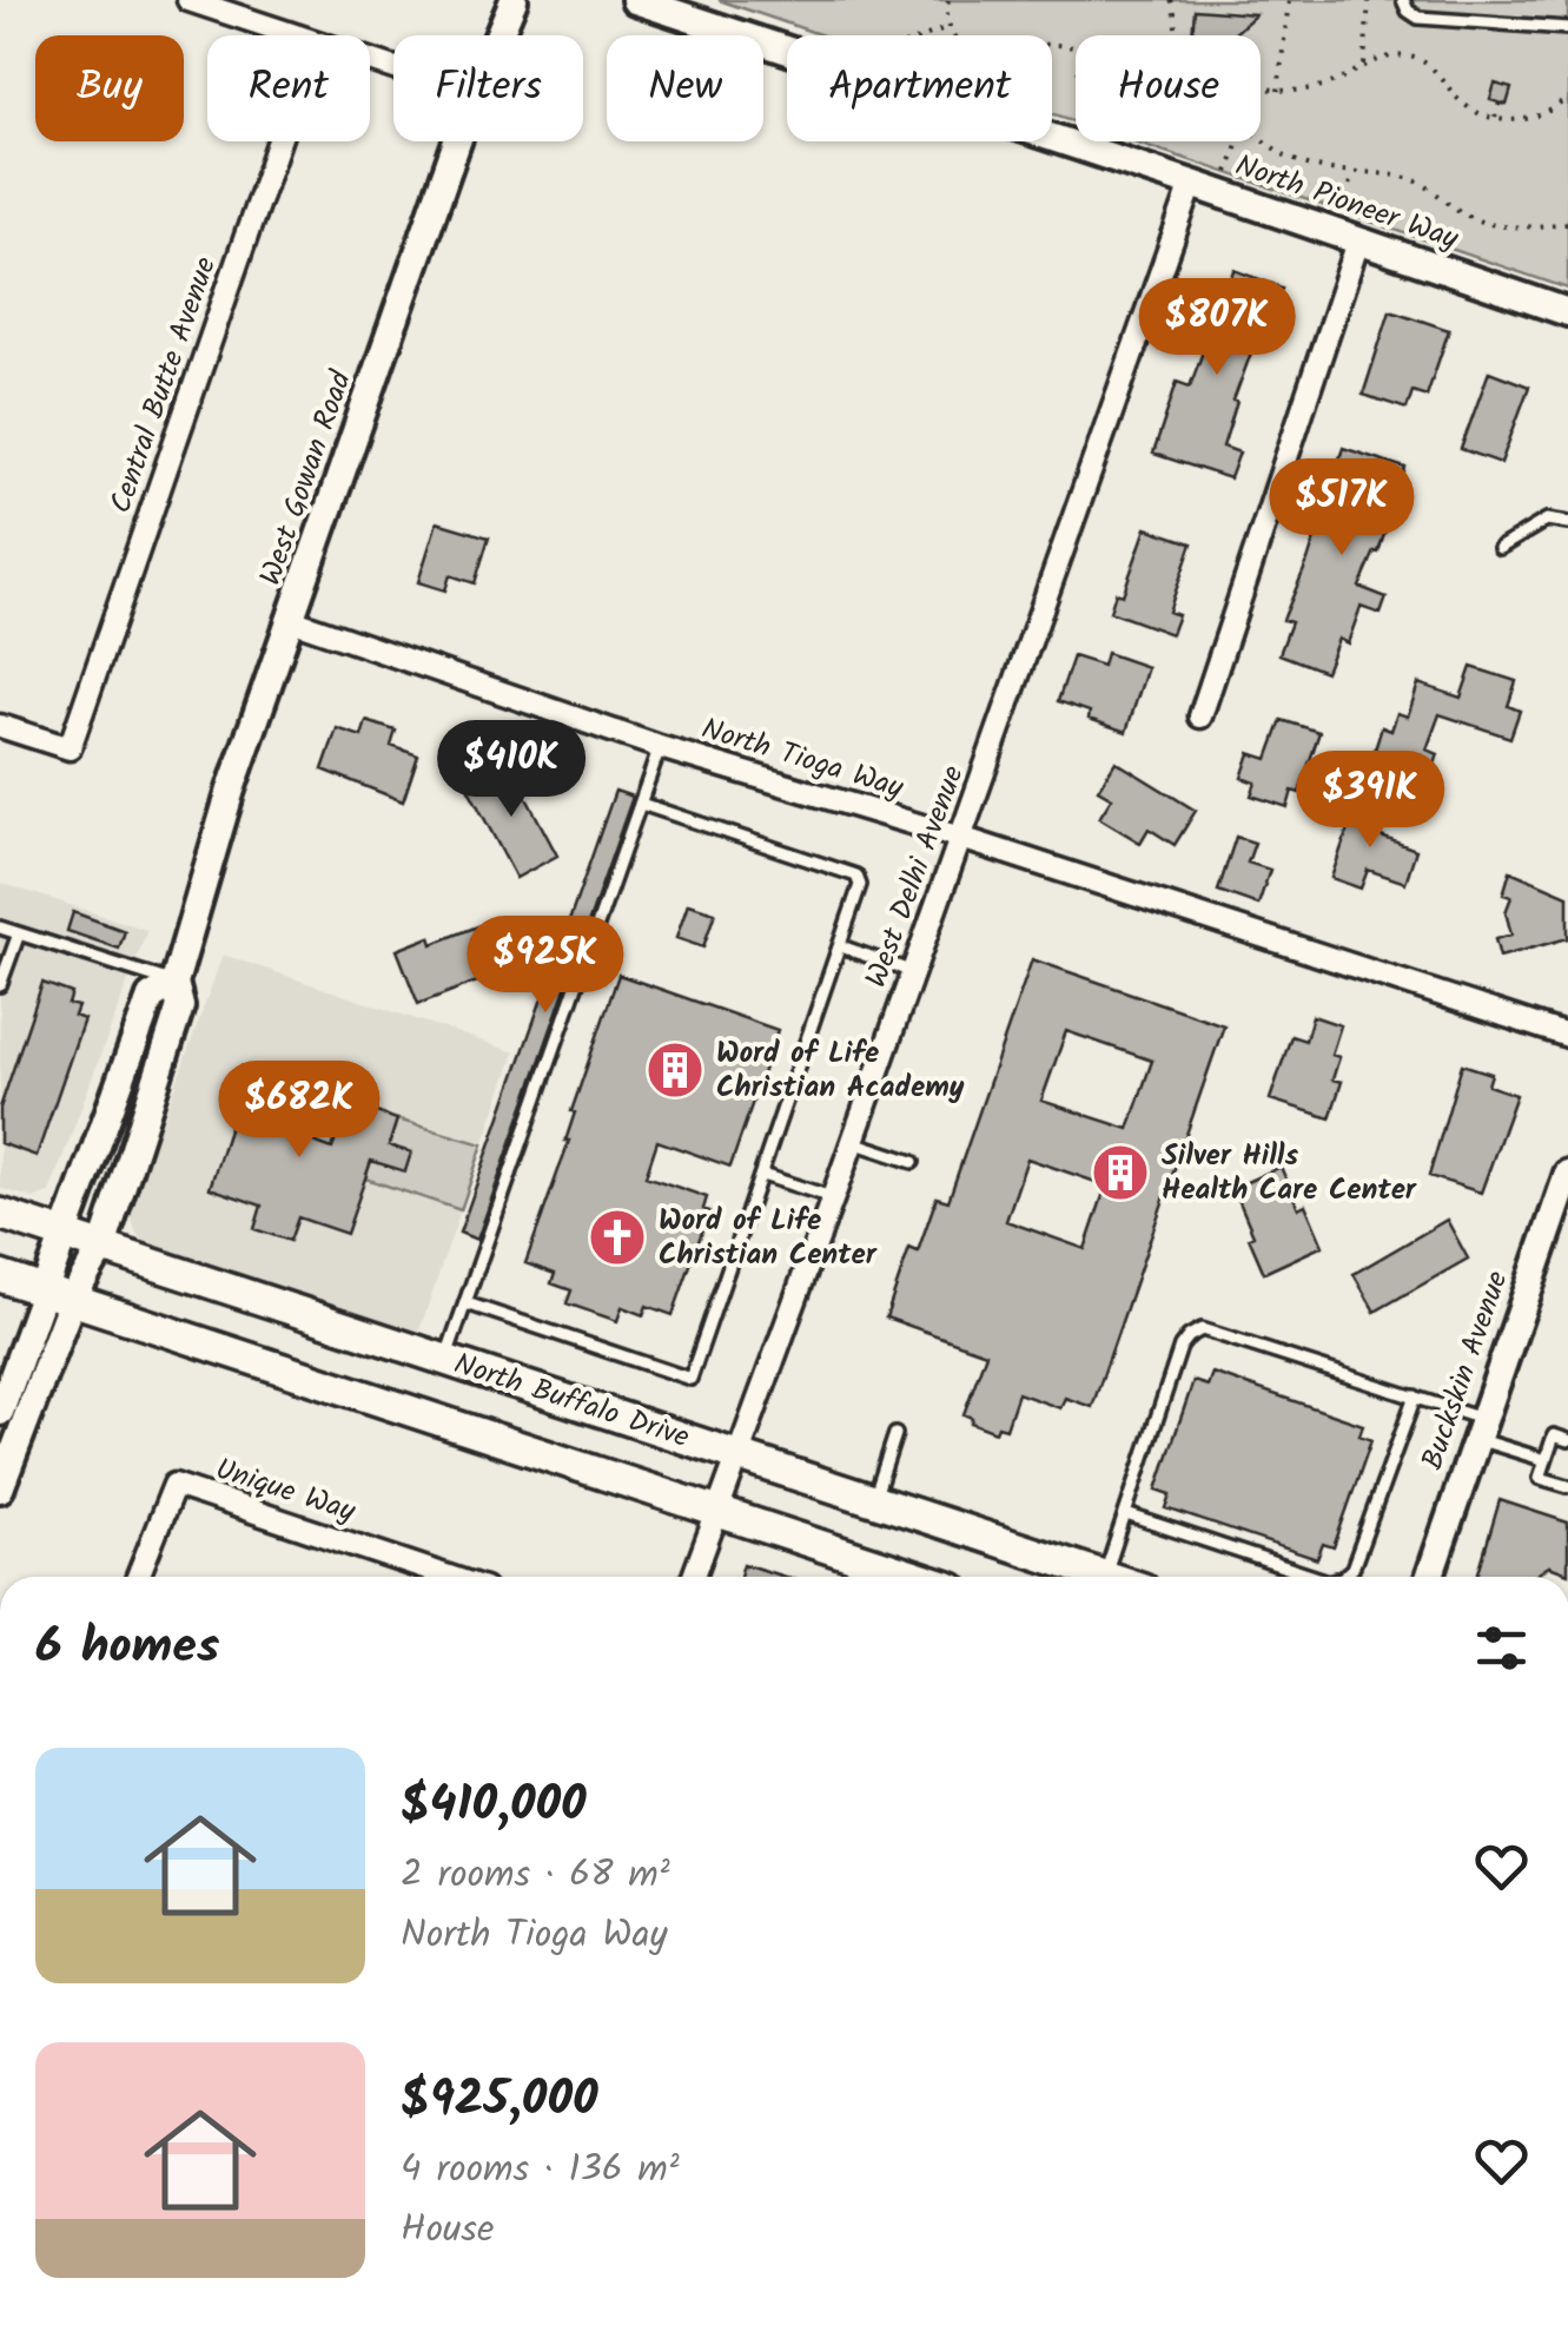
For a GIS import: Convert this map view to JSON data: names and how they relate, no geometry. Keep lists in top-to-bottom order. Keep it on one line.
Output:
{"streets":{"main road":["North Buffalo Drive"],"street":["North Pioneer Way","Central Butte Avenue","West Gowan Road","North Tioga Way","West Delhi Avenue","Buckskin Avenue","Unique Way"]},"crossings":[["North Pioneer Way","West Delhi Avenue"],["West Gowan Road","North Tioga Way"],["West Gowan Road","North Buffalo Drive"],["North Tioga Way","West Delhi Avenue"],["West Delhi Avenue","North Buffalo Drive"]],"places":{"building":["Word of Life Christian Academy","Silver Hills Health Care Center"],"church":["Word of Life Christian Center"]},"page":{"chip":["Buy","Rent","Filters","New","Apartment","House"],"price":["$807K","$517K","$410K","$391K","$925K","$682K"],"heading":"6 homes","list":[{"name":"$410,000","note":"2 rooms · 68 m² · North Tioga Way"},{"name":"$925,000","note":"4 rooms · 136 m² · House"}]}}
